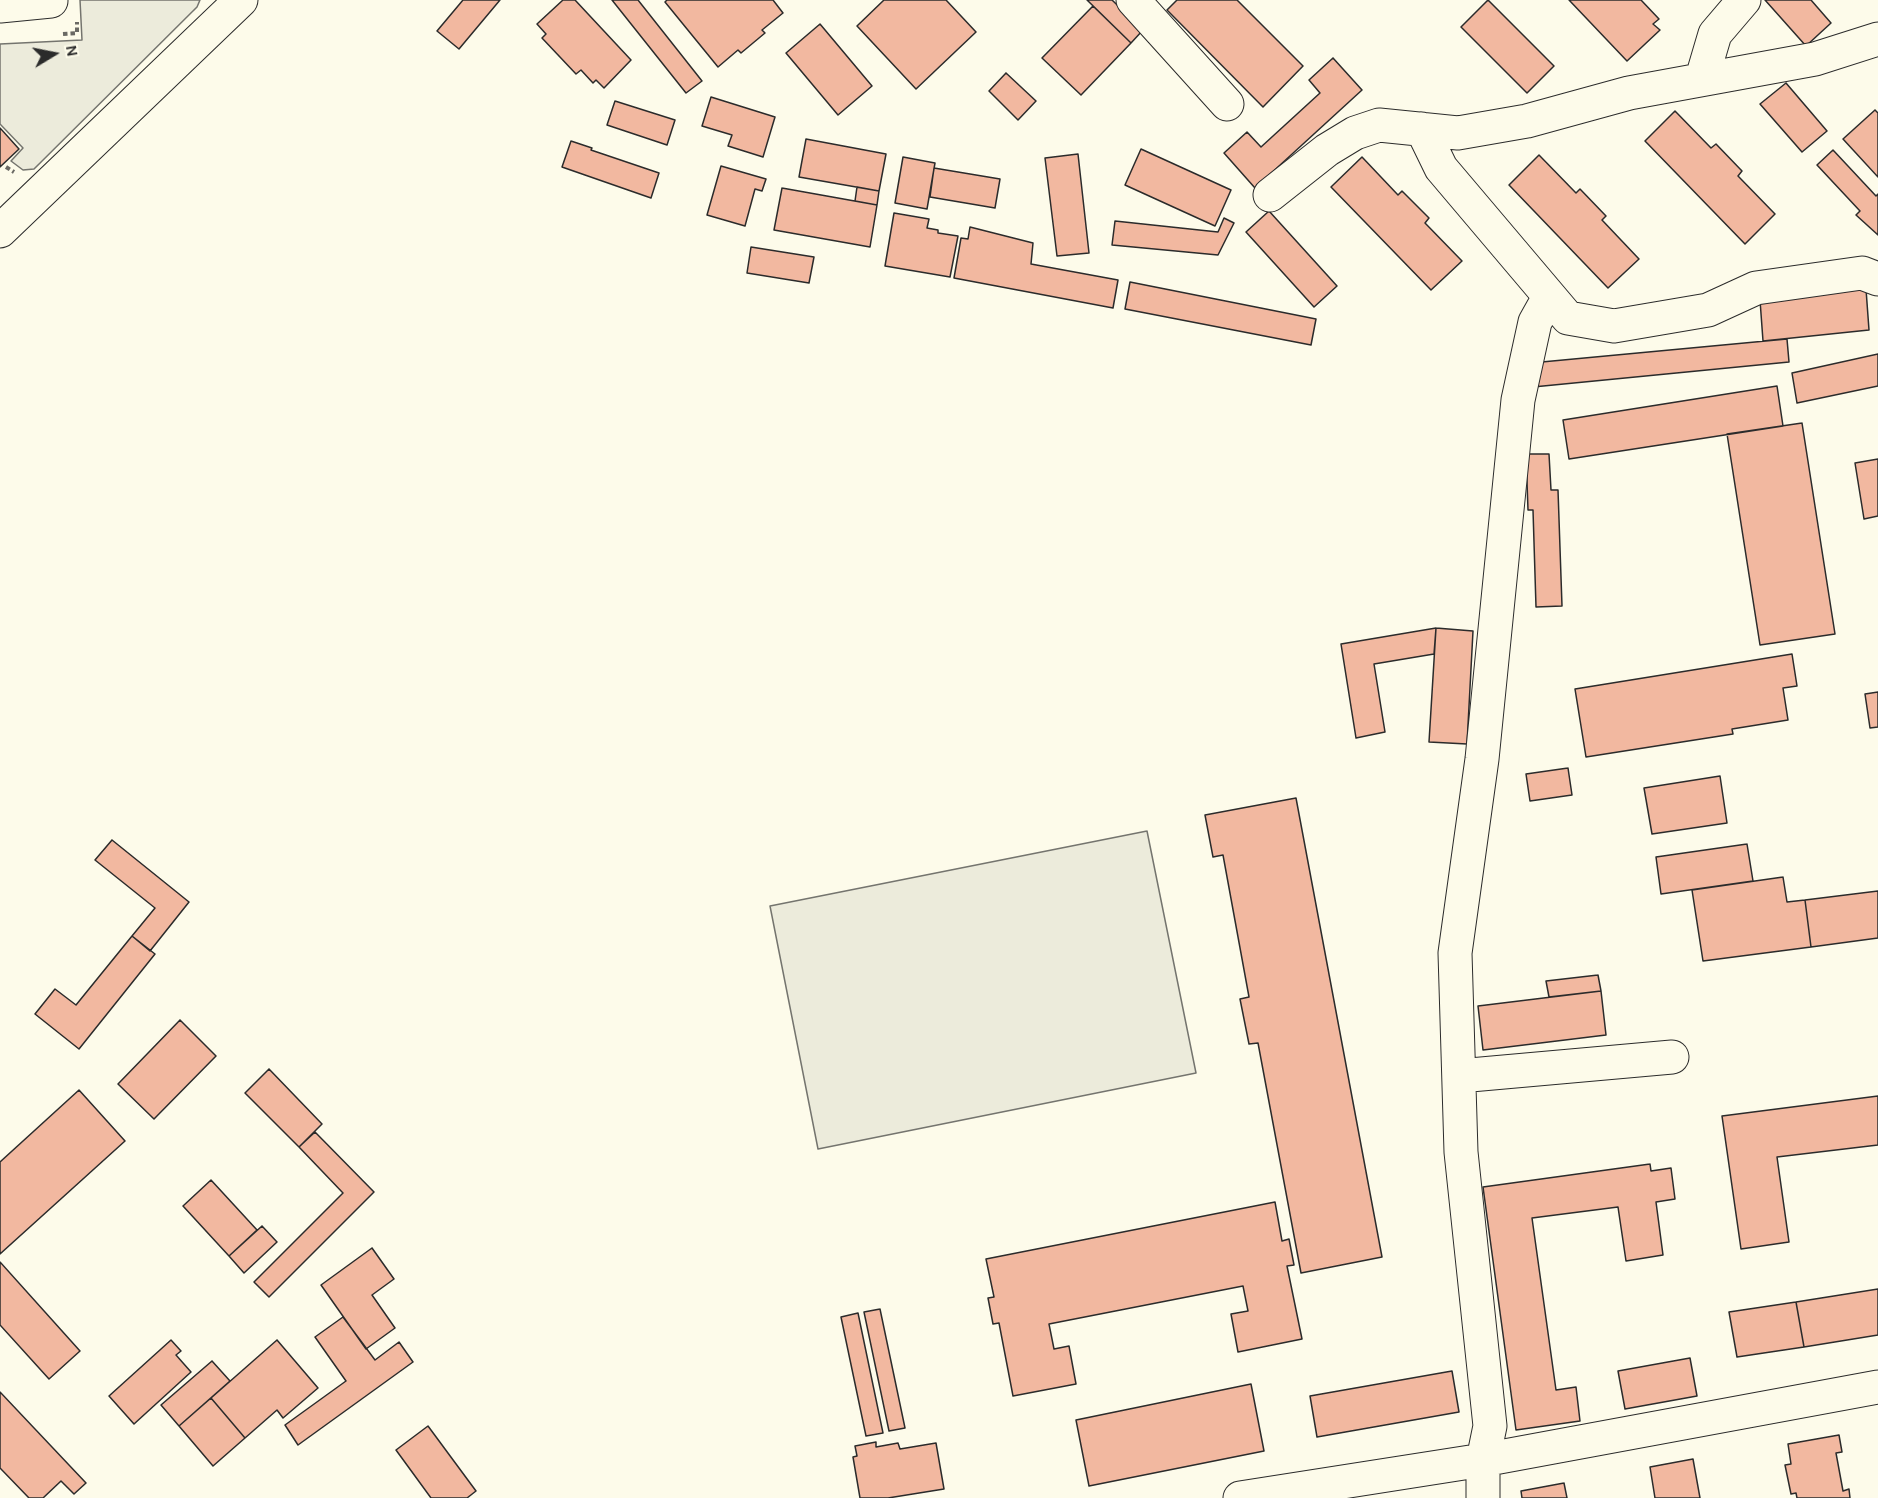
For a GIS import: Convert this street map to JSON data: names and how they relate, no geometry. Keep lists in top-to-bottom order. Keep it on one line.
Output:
{"north":"right"}
